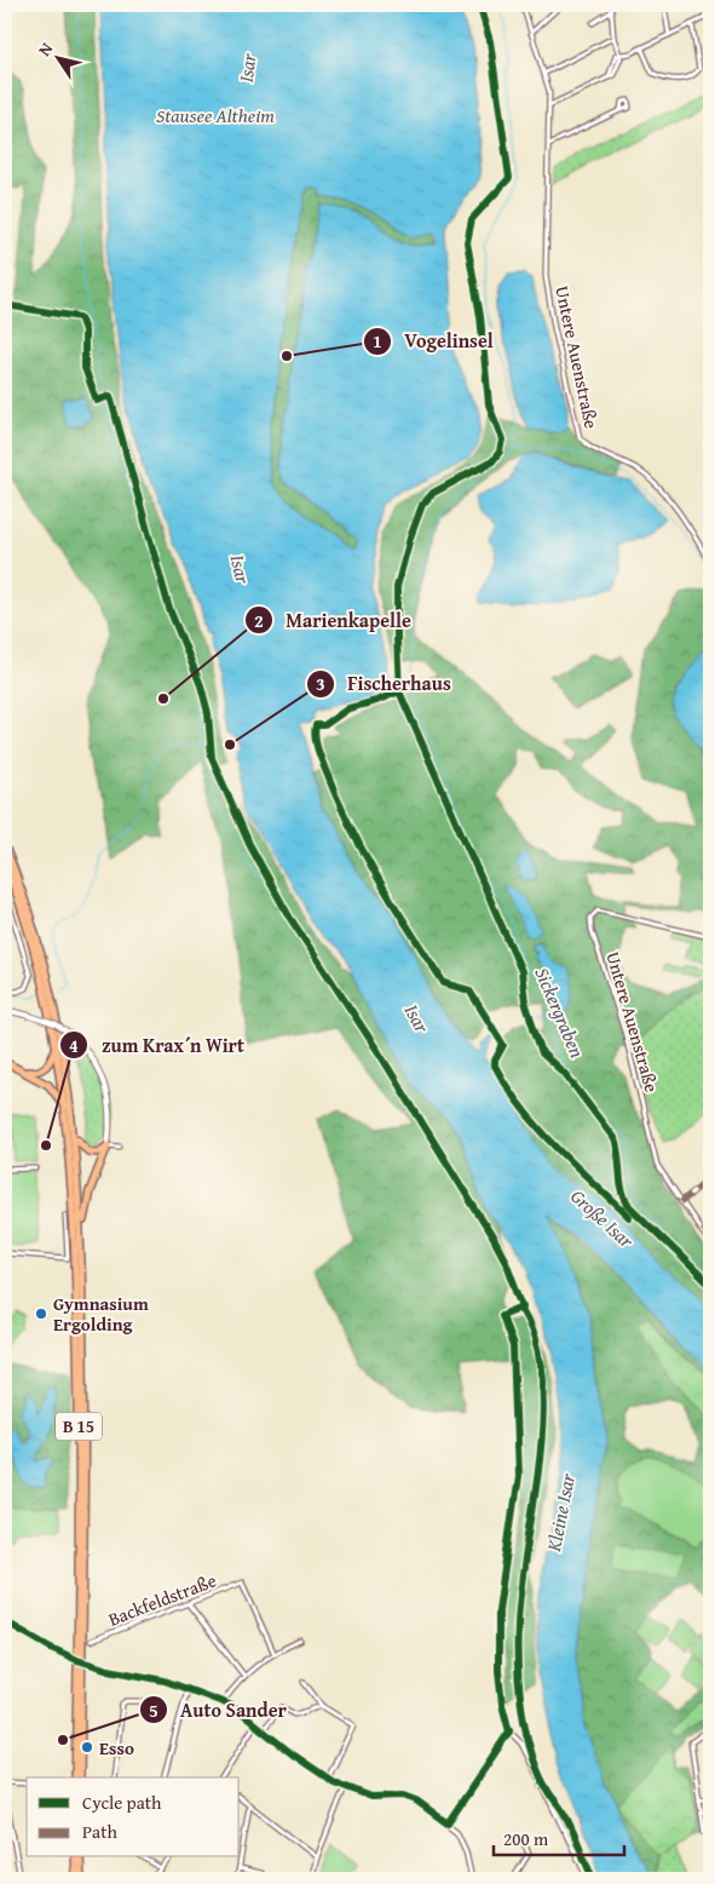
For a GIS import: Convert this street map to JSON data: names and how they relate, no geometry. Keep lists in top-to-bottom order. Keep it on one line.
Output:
{"streets":{"highway":["B 15"],"street":["Untere Auenstraße","Backfeldstraße"]},"water":["Isar","Stausee Altheim","Sickergraben","Große Isar","Kleine Isar"],"places":["Vogelinsel","Marienkapelle","Fischerhaus","zum Krax´n Wirt","Gymnasium Ergolding","Auto Sander","Esso"],"legend":["Cycle path","Path"],"scale_bar":"200 m","north":"top left"}
